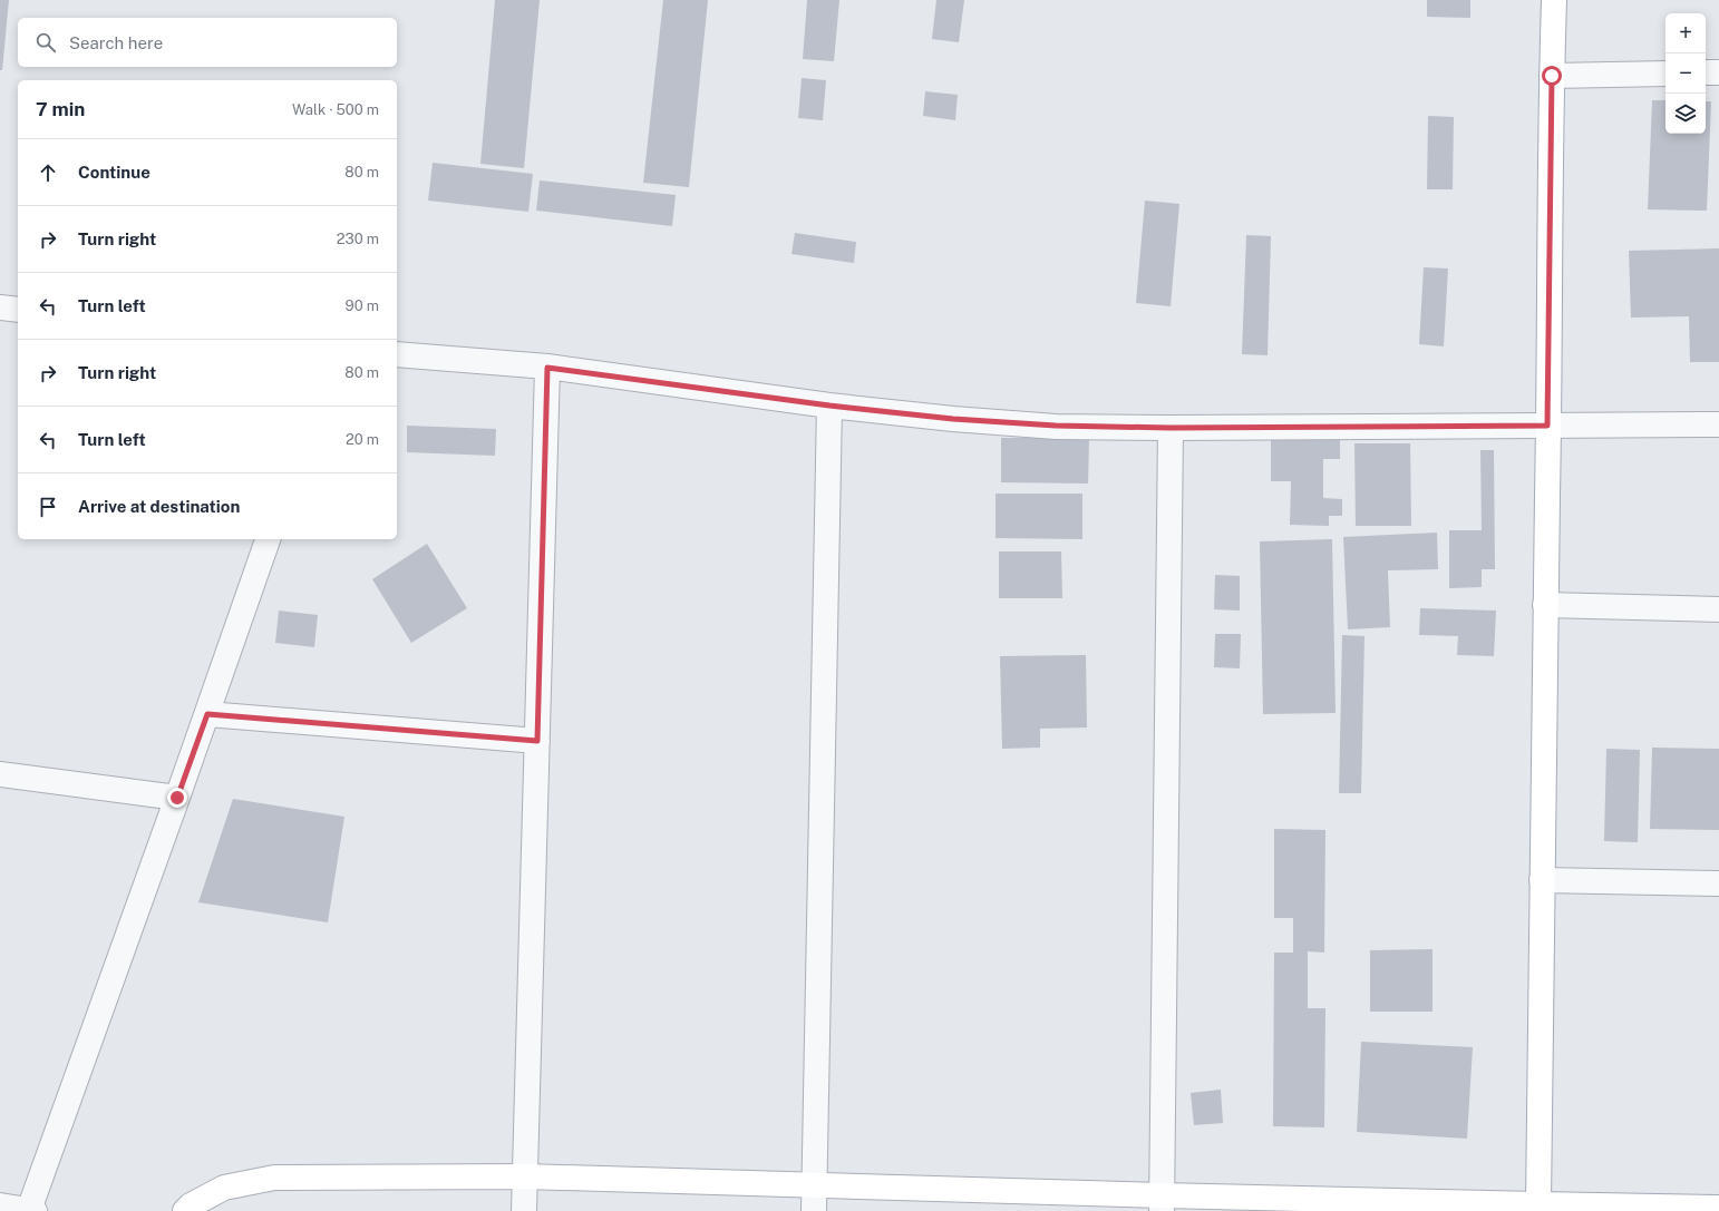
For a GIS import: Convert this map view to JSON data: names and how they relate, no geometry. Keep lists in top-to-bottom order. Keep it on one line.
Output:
{"page":{"map_buttons":["+","−"],"search":"Search here","heading":["7 min","Walk · 500 m"],"list":[["Continue","80 m"],["Turn right","230 m"],["Turn left","90 m"],["Turn right","80 m"],["Turn left","20 m"],"Arrive at destination"]}}
